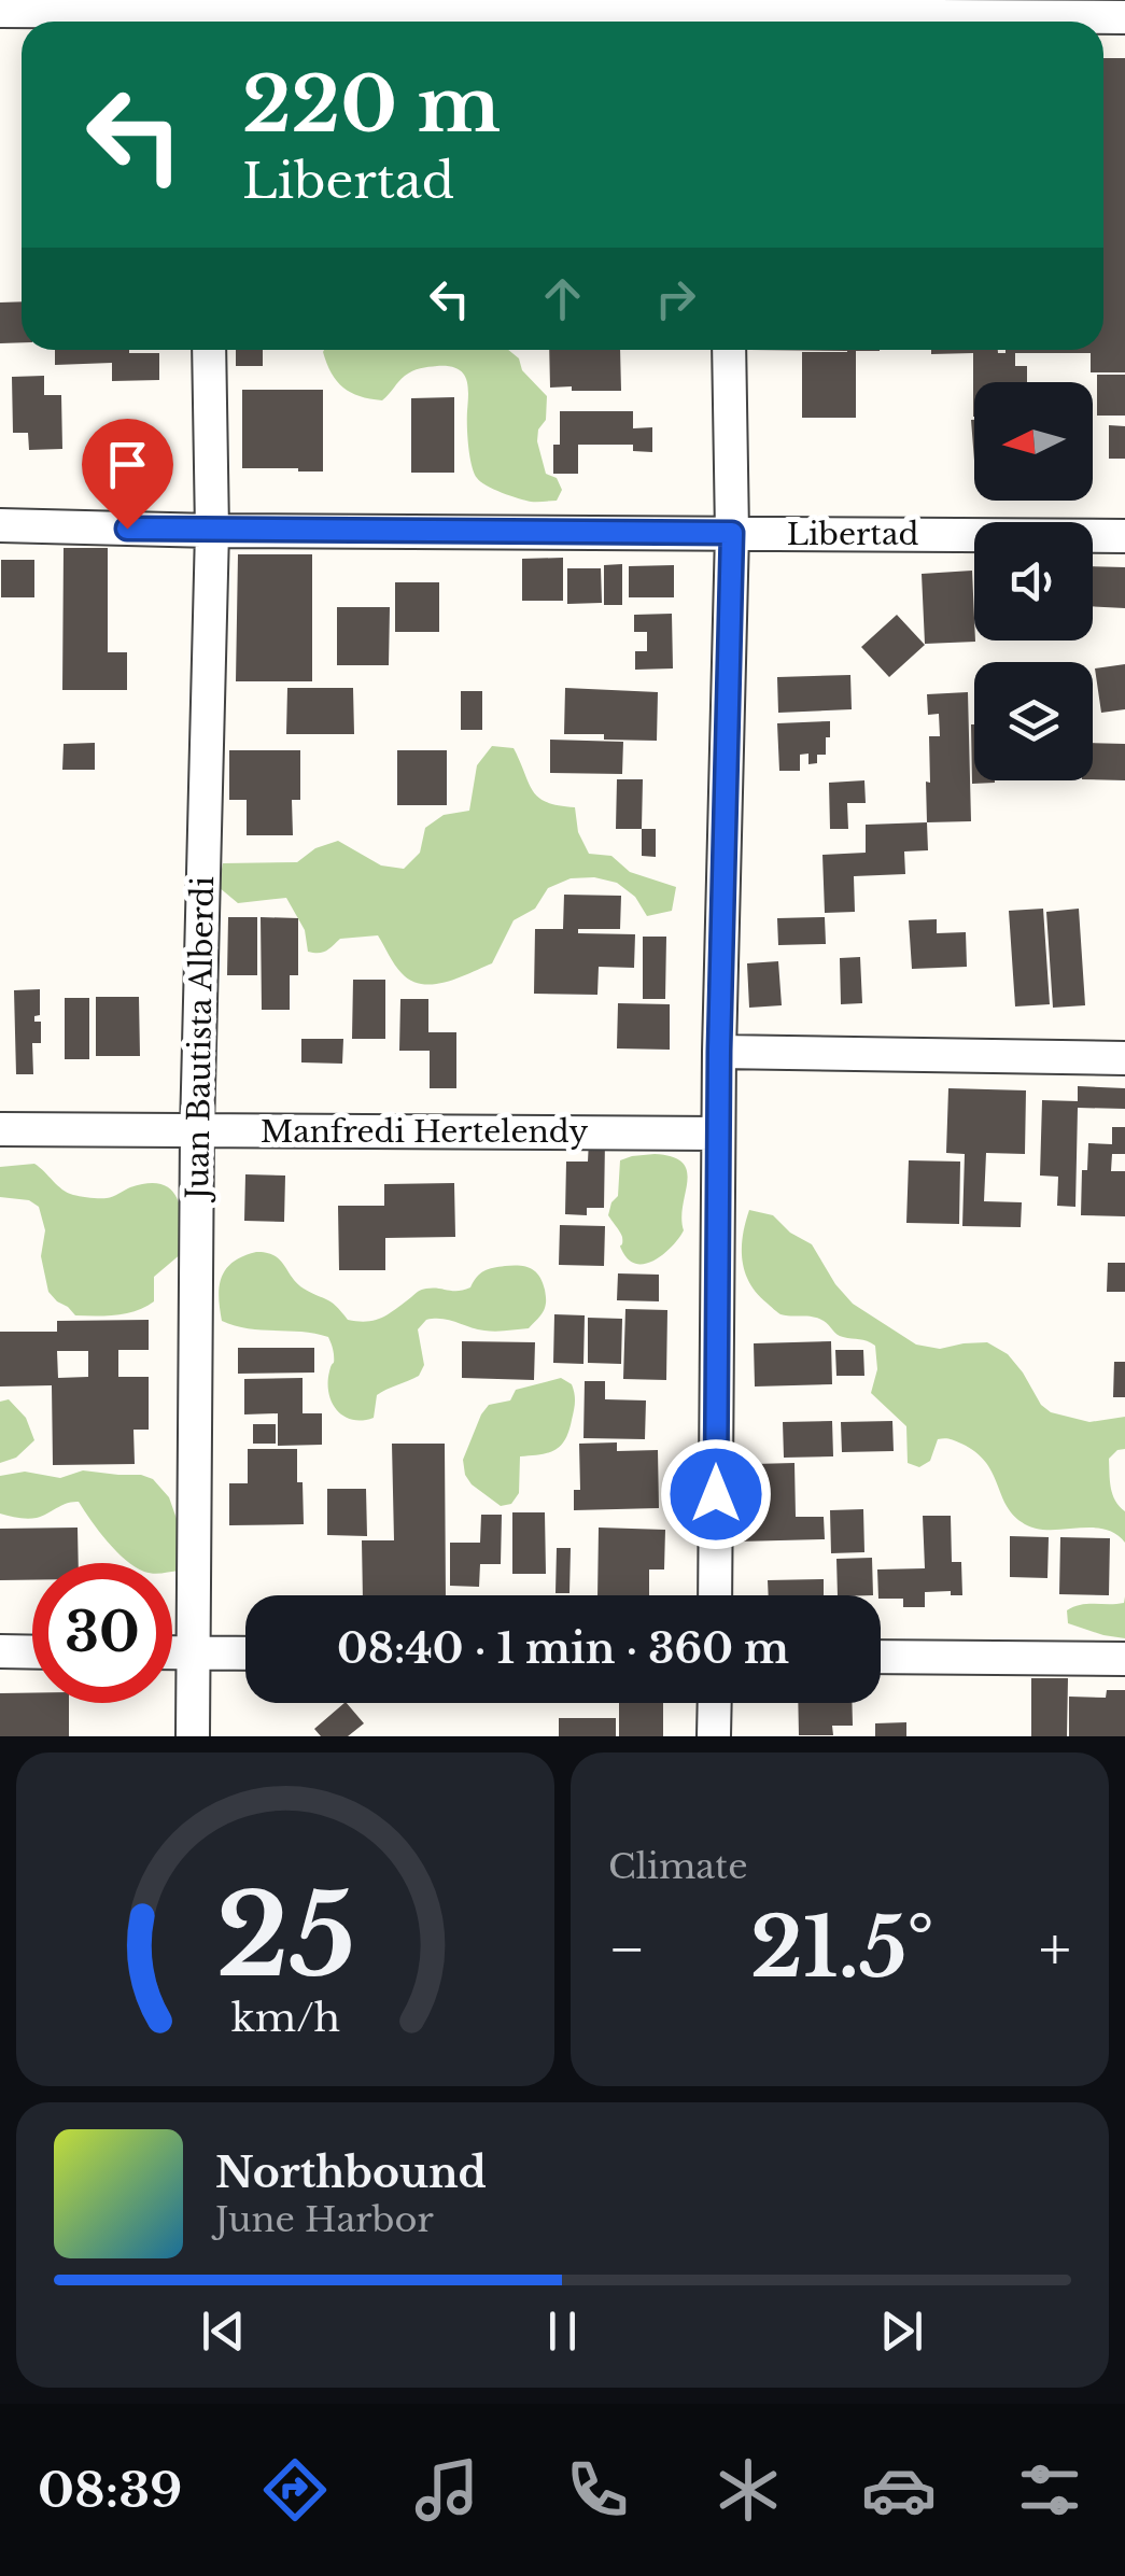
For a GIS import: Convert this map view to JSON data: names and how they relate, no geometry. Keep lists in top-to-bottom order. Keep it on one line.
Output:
{"streets":{"street":["Libertad","Juan Bautista Alberdi","Manfredi Hertelendy"]},"crossings":[["Libertad","Juan Bautista Alberdi"],["Juan Bautista Alberdi","Manfredi Hertelendy"]],"north":"left","page":{"turn":["220 m","Libertad"],"limit":"30","trip":"08:40 · 1 min · 360 m","tile":"Climate","heat":["−","21.5°","+"],"song":["Northbound","June Harbor"],"tabs":"08:39","gauge":["25","km/h"]}}
